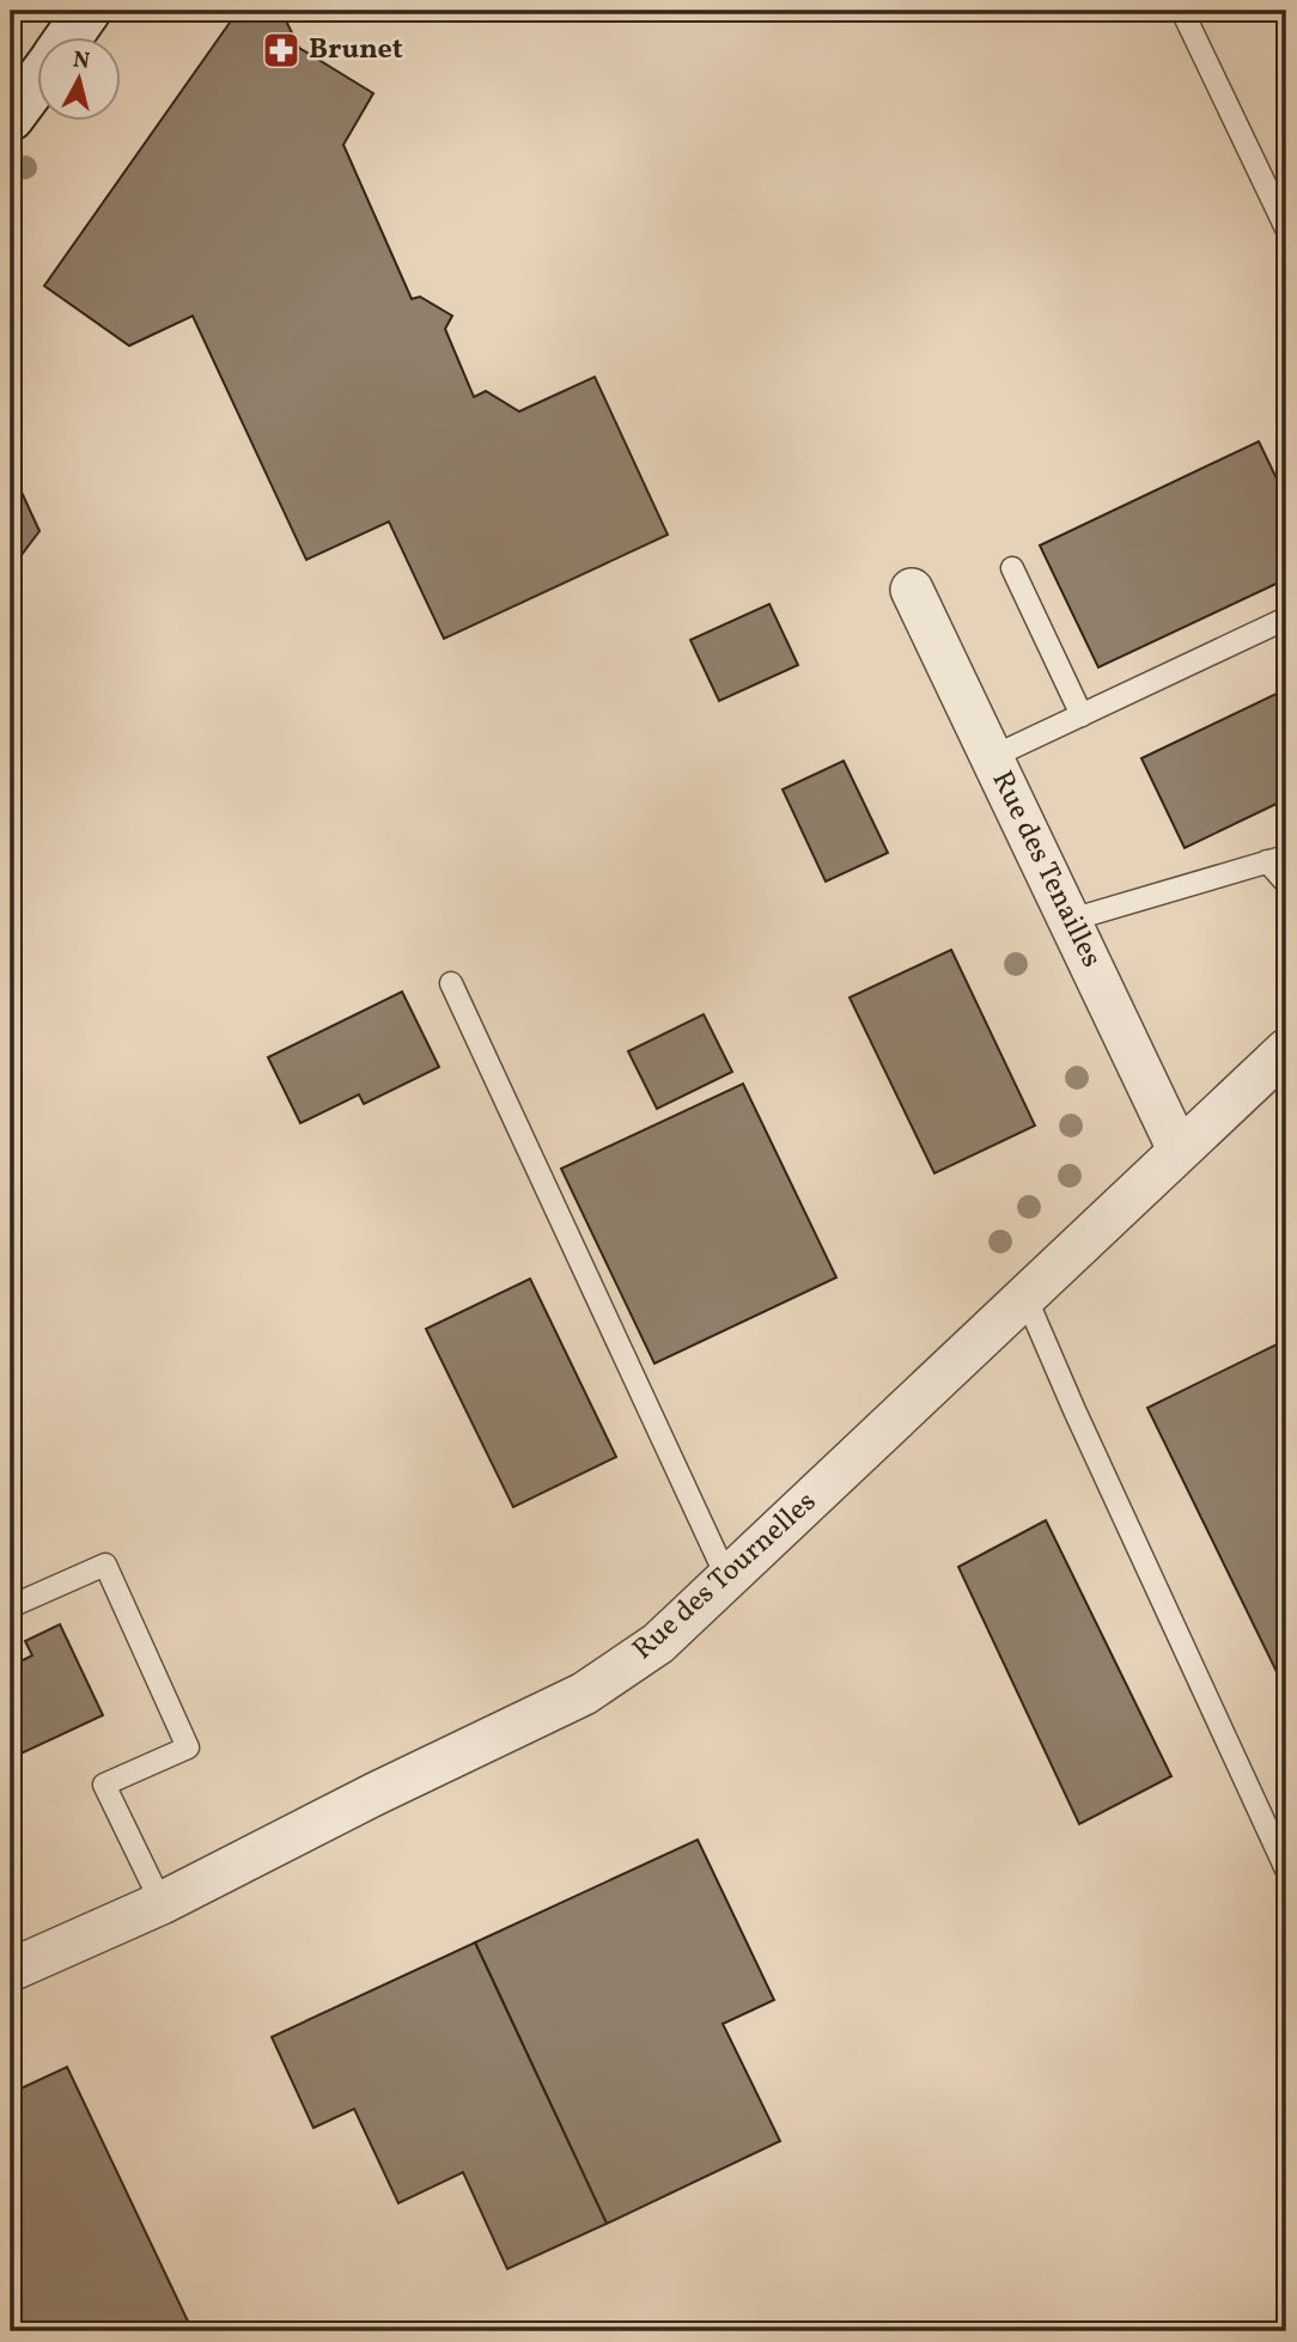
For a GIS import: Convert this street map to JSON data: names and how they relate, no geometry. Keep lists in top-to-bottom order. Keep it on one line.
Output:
{"streets":{"street":["Rue des Tenailles","Rue des Tournelles"]},"crossings":[["Rue des Tenailles","Rue des Tournelles"]],"places":{"pharmacy":["Brunet"]},"north":"top"}
